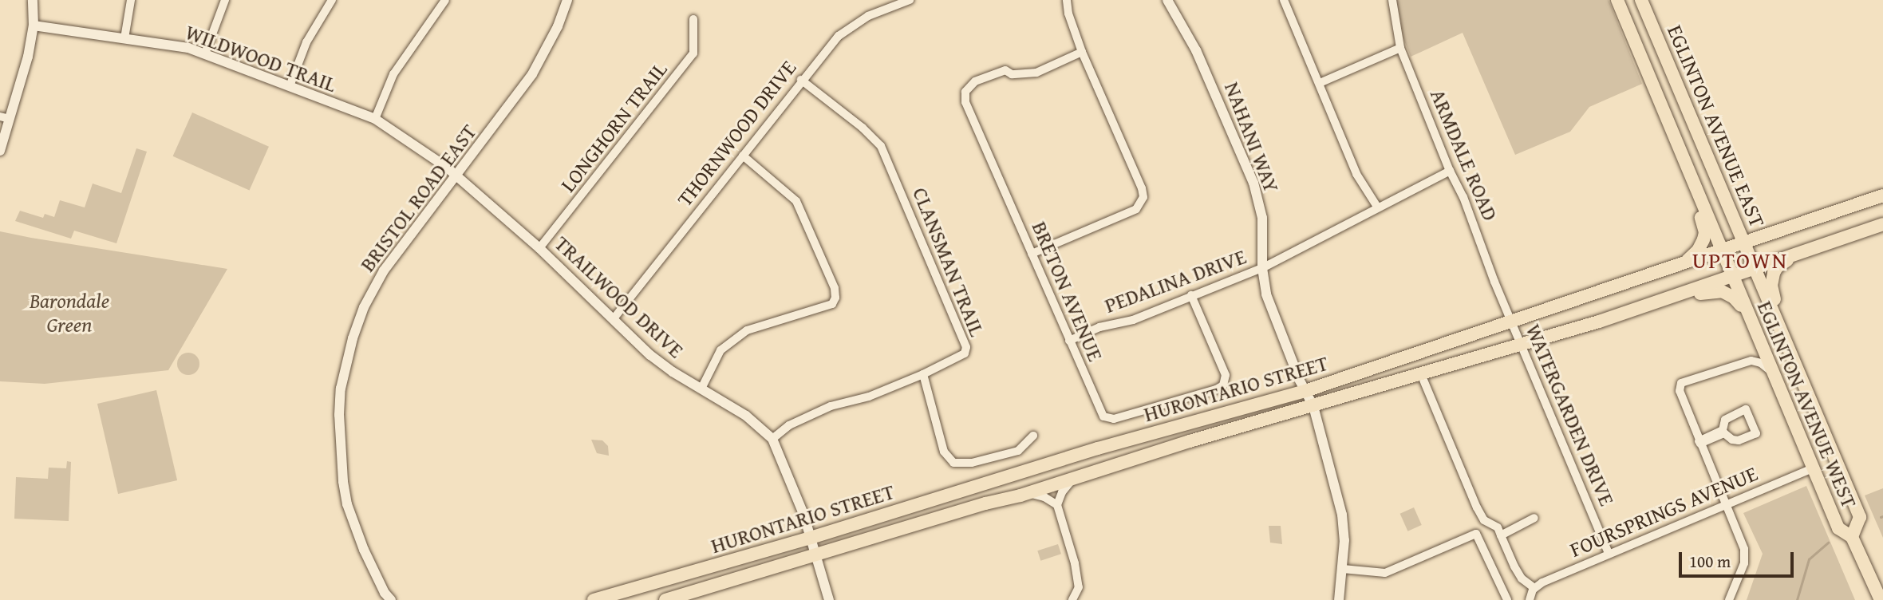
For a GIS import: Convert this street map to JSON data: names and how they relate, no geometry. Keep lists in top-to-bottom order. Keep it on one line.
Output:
{"streets":{"main road":["EGLINTON AVENUE EAST","HURONTARIO STREET","EGLINTON AVENUE WEST"],"street":["WILDWOOD TRAIL","LONGHORN TRAIL","THORNWOOD DRIVE","NAHANI WAY","ARMDALE ROAD","BRISTOL ROAD EAST","CLANSMAN TRAIL","PEDALINA DRIVE","BRETON AVENUE","TRAILWOOD DRIVE","WATERGARDEN DRIVE","FOURSPRINGS AVENUE"]},"crossings":[["WILDWOOD TRAIL","BRISTOL ROAD EAST"],["WILDWOOD TRAIL","TRAILWOOD DRIVE"],["EGLINTON AVENUE EAST","HURONTARIO STREET"],["EGLINTON AVENUE EAST","EGLINTON AVENUE WEST"],["LONGHORN TRAIL","TRAILWOOD DRIVE"],["THORNWOOD DRIVE","CLANSMAN TRAIL"],["THORNWOOD DRIVE","TRAILWOOD DRIVE"],["NAHANI WAY","PEDALINA DRIVE"],["NAHANI WAY","HURONTARIO STREET"],["ARMDALE ROAD","PEDALINA DRIVE"],["ARMDALE ROAD","HURONTARIO STREET"],["ARMDALE ROAD","WATERGARDEN DRIVE"],["BRISTOL ROAD EAST","TRAILWOOD DRIVE"],["CLANSMAN TRAIL","TRAILWOOD DRIVE"],["PEDALINA DRIVE","BRETON AVENUE"],["TRAILWOOD DRIVE","HURONTARIO STREET"],["HURONTARIO STREET","EGLINTON AVENUE WEST"],["HURONTARIO STREET","WATERGARDEN DRIVE"],["EGLINTON AVENUE WEST","FOURSPRINGS AVENUE"],["WATERGARDEN DRIVE","FOURSPRINGS AVENUE"]],"districts":["UPTOWN"],"parks":["Barondale Green"],"scale_bar":"100 m"}
